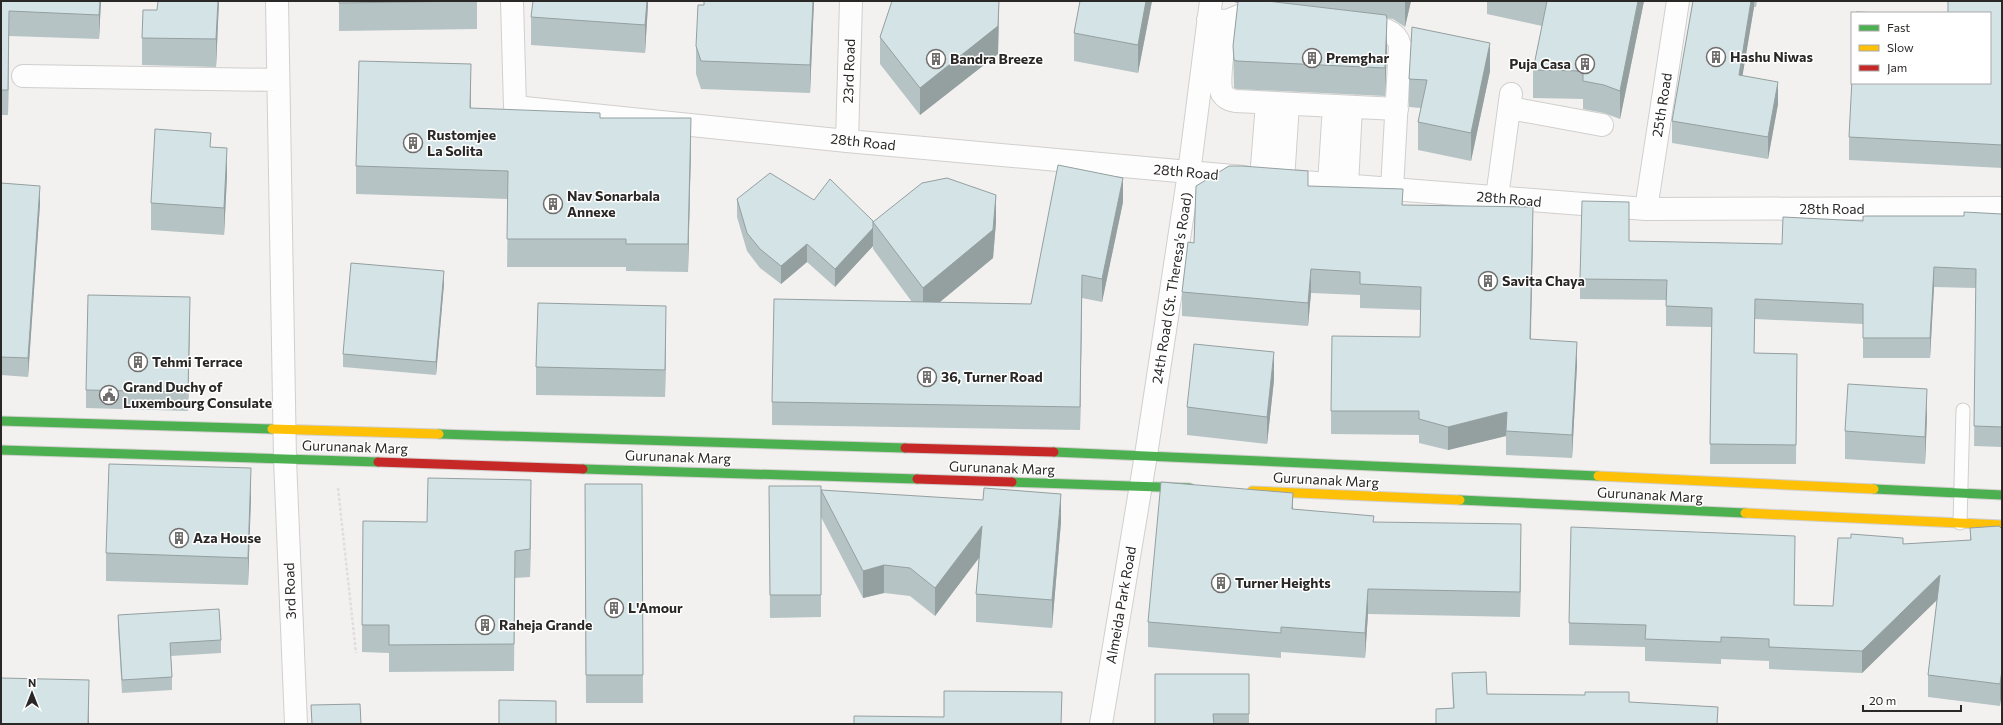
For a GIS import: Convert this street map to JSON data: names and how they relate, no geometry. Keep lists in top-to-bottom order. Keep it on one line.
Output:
{"streets":{"main road":["Gurunanak Marg"],"street":["23rd Road","25th Road","28th Road","24th Road (St. Theresa's Road)","3rd Road","Almeida Park Road"]},"crossings":[["23rd Road","28th Road"],["25th Road","28th Road"],["28th Road","24th Road (St. Theresa's Road)"],["24th Road (St. Theresa's Road)","Gurunanak Marg"],["24th Road (St. Theresa's Road)","Almeida Park Road"],["Gurunanak Marg","3rd Road"],["Gurunanak Marg","Almeida Park Road"]],"places":{"building":["Hashu Niwas","Premghar","Bandra Breeze","Puja Casa","Rustomjee La Solita","Nav Sonarbala Annexe","Savita Chaya","Tehmi Terrace","36, Turner Road","Aza House","Turner Heights","L'Amour","Raheja Grande"],"public building":["Grand Duchy of Luxembourg Consulate"]},"legend":["Fast","Slow","Jam"],"scale_bar":"20 m","north":"top"}
